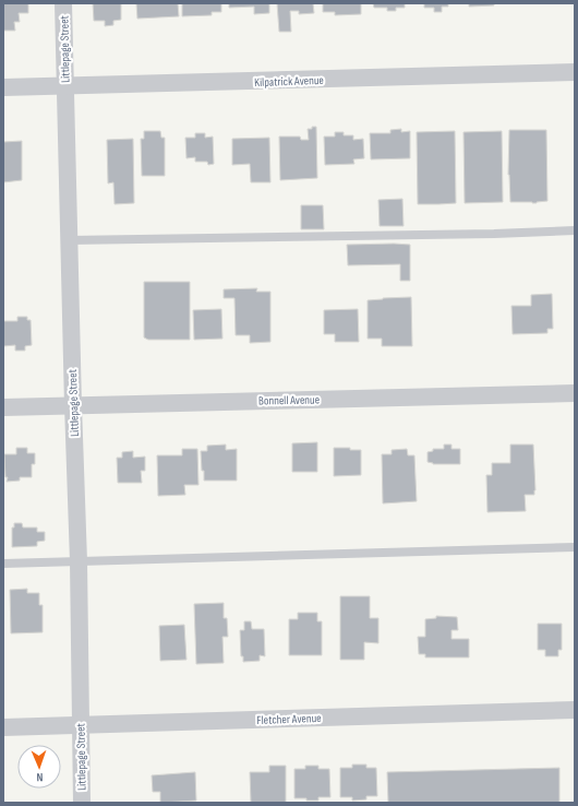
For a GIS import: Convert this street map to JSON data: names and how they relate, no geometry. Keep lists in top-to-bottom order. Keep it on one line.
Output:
{"streets":{"street":["Littlepage Street","Kilpatrick Avenue","Bonnell Avenue","Fletcher Avenue"]},"crossings":[["Littlepage Street","Kilpatrick Avenue"],["Littlepage Street","Bonnell Avenue"],["Littlepage Street","Fletcher Avenue"]],"north":"bottom"}
